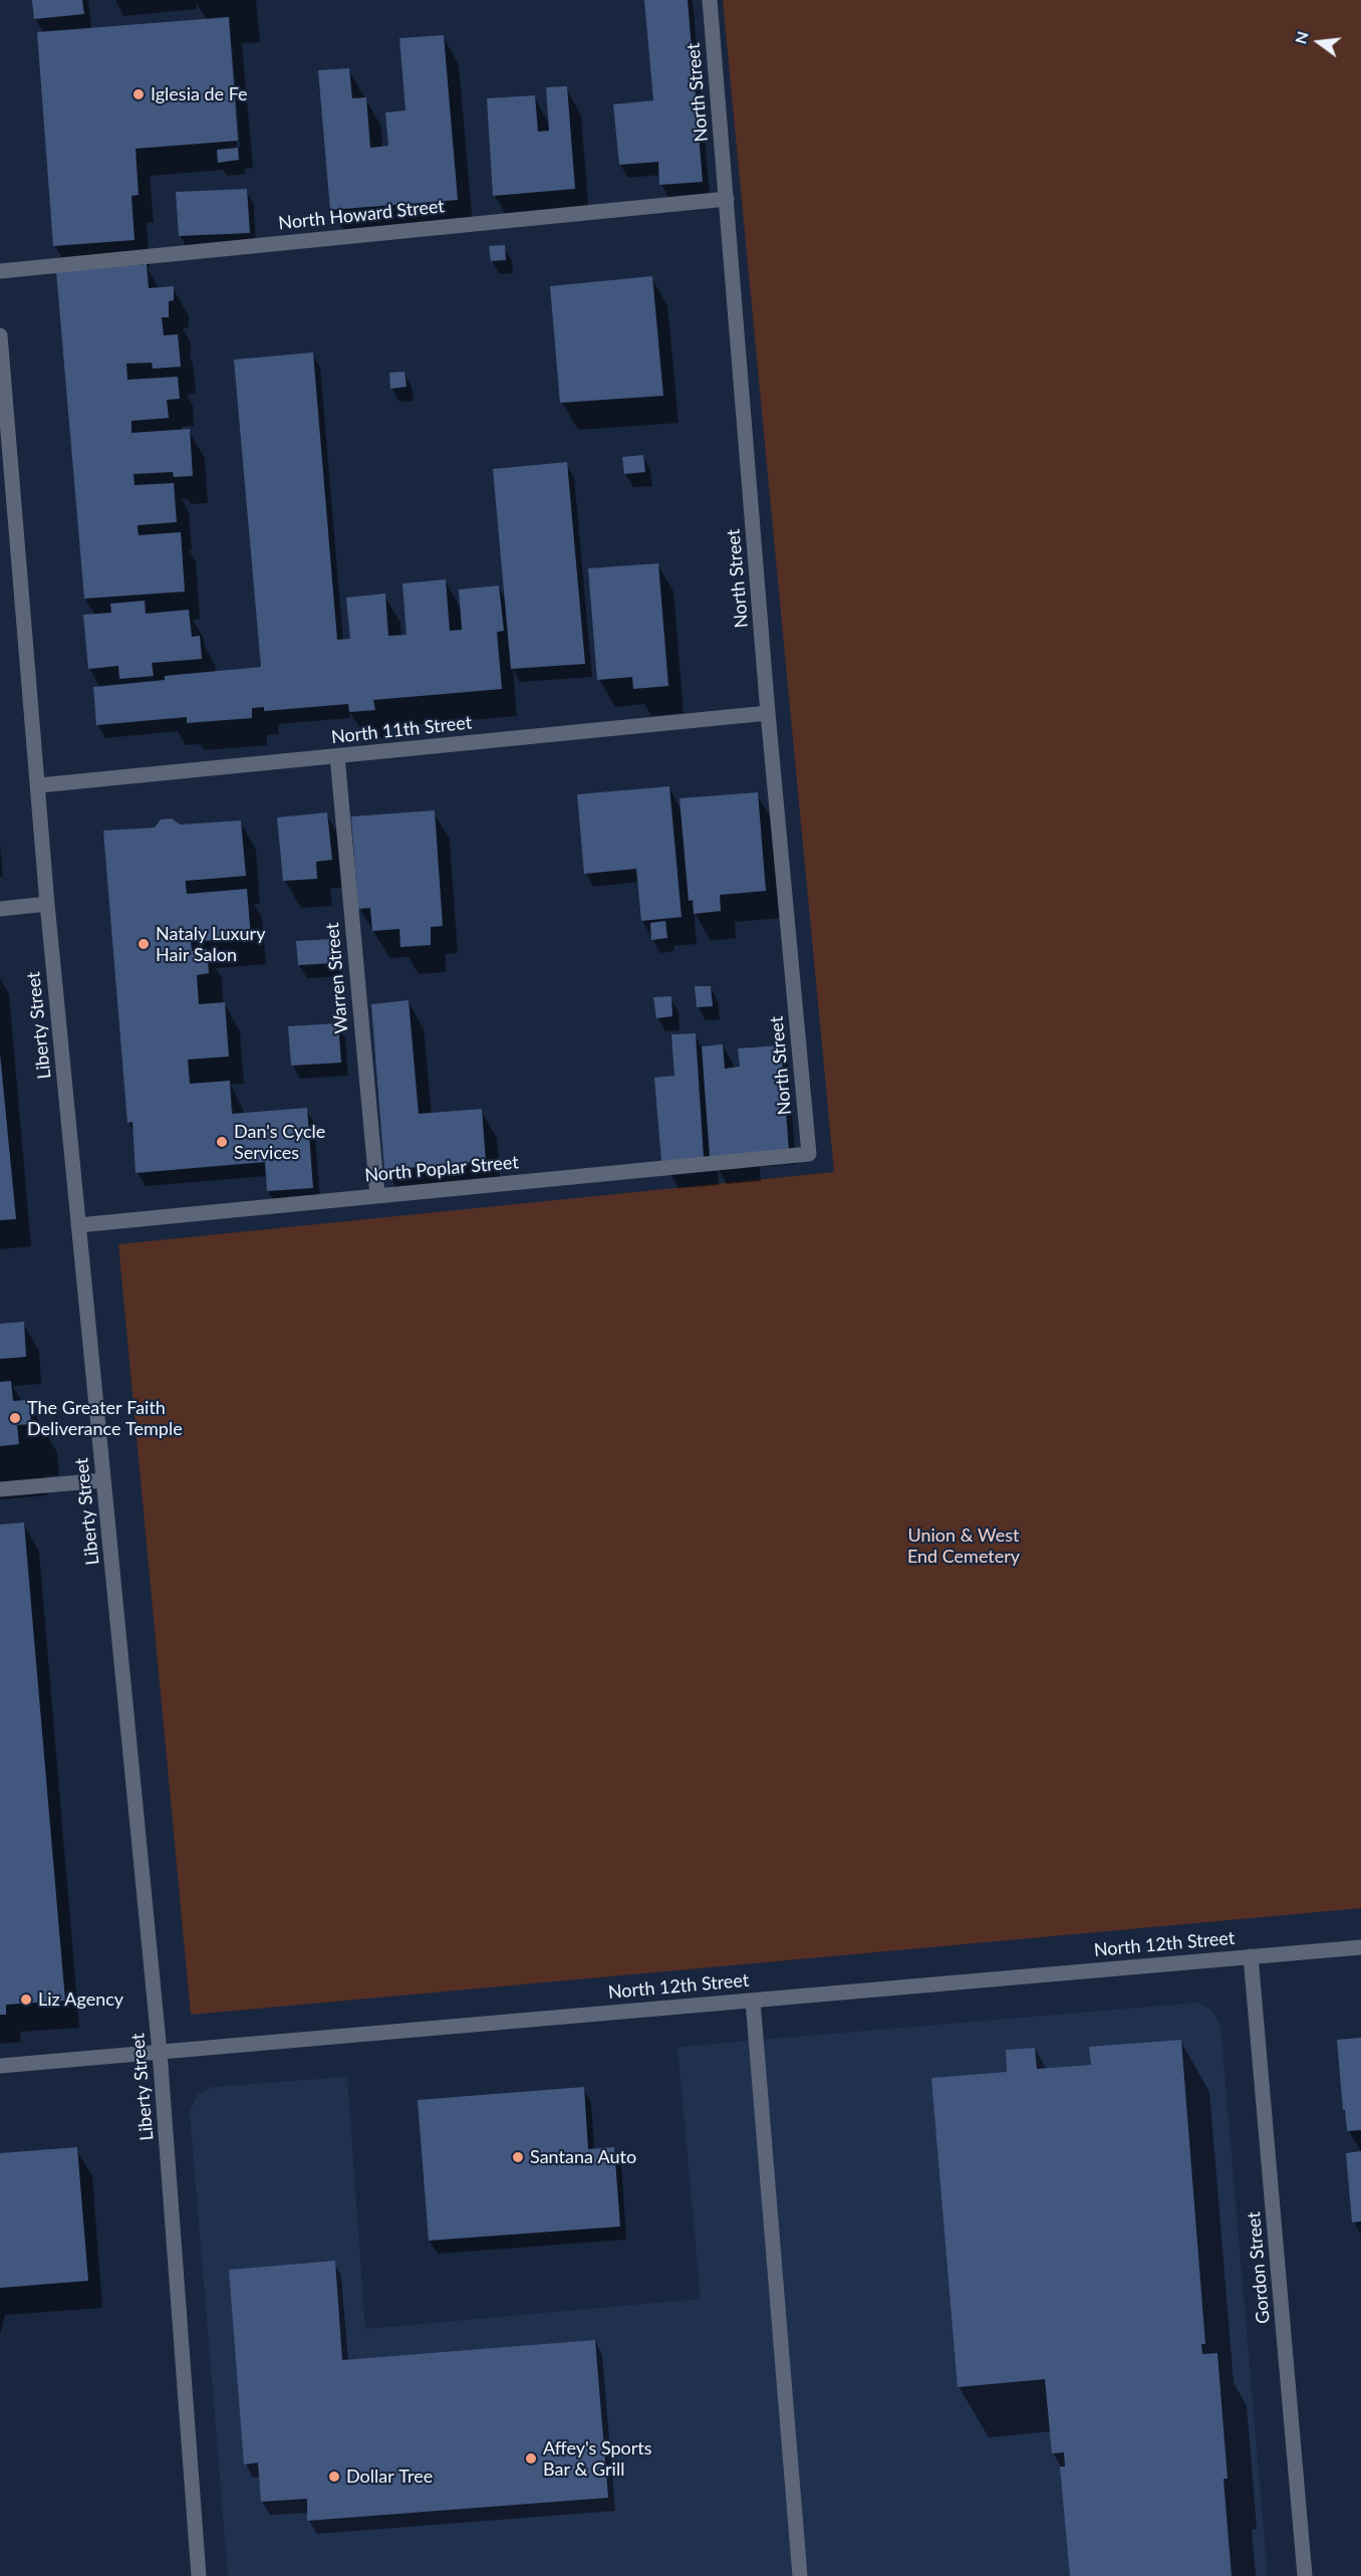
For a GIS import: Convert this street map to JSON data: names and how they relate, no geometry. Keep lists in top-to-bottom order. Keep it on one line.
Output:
{"streets":{"street":["North Street","North Howard Street","North 11th Street","Warren Street","Liberty Street","North Poplar Street","North 12th Street","Gordon Street"]},"crossings":[["North Street","North Howard Street"],["North Street","North 11th Street"],["North Street","North Poplar Street"],["North 11th Street","Warren Street"],["North 11th Street","Liberty Street"],["Warren Street","North Poplar Street"],["Liberty Street","North Poplar Street"],["Liberty Street","North 12th Street"],["North 12th Street","Gordon Street"]],"parks":["Union & West End Cemetery"],"places":["Iglesia de Fe","Nataly Luxury Hair Salon","Dan's Cycle Services","The Greater Faith Deliverance Temple","Liz Agency","Santana Auto","Affey's Sports Bar & Grill","Dollar Tree"],"north":"left"}
